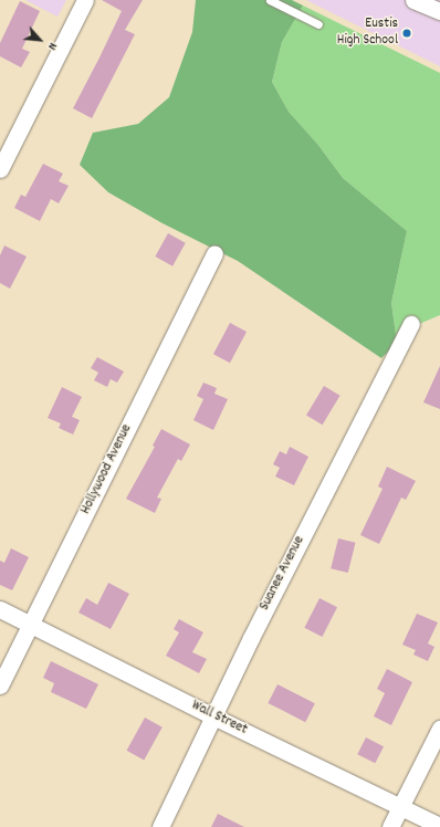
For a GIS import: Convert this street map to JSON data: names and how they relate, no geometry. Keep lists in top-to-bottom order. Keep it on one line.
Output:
{"streets":{"street":["Hollywood Avenue","Suanee Avenue","Wall Street"]},"crossings":[["Hollywood Avenue","Wall Street"],["Suanee Avenue","Wall Street"]],"places":["Eustis High School"],"north":"bottom right"}
